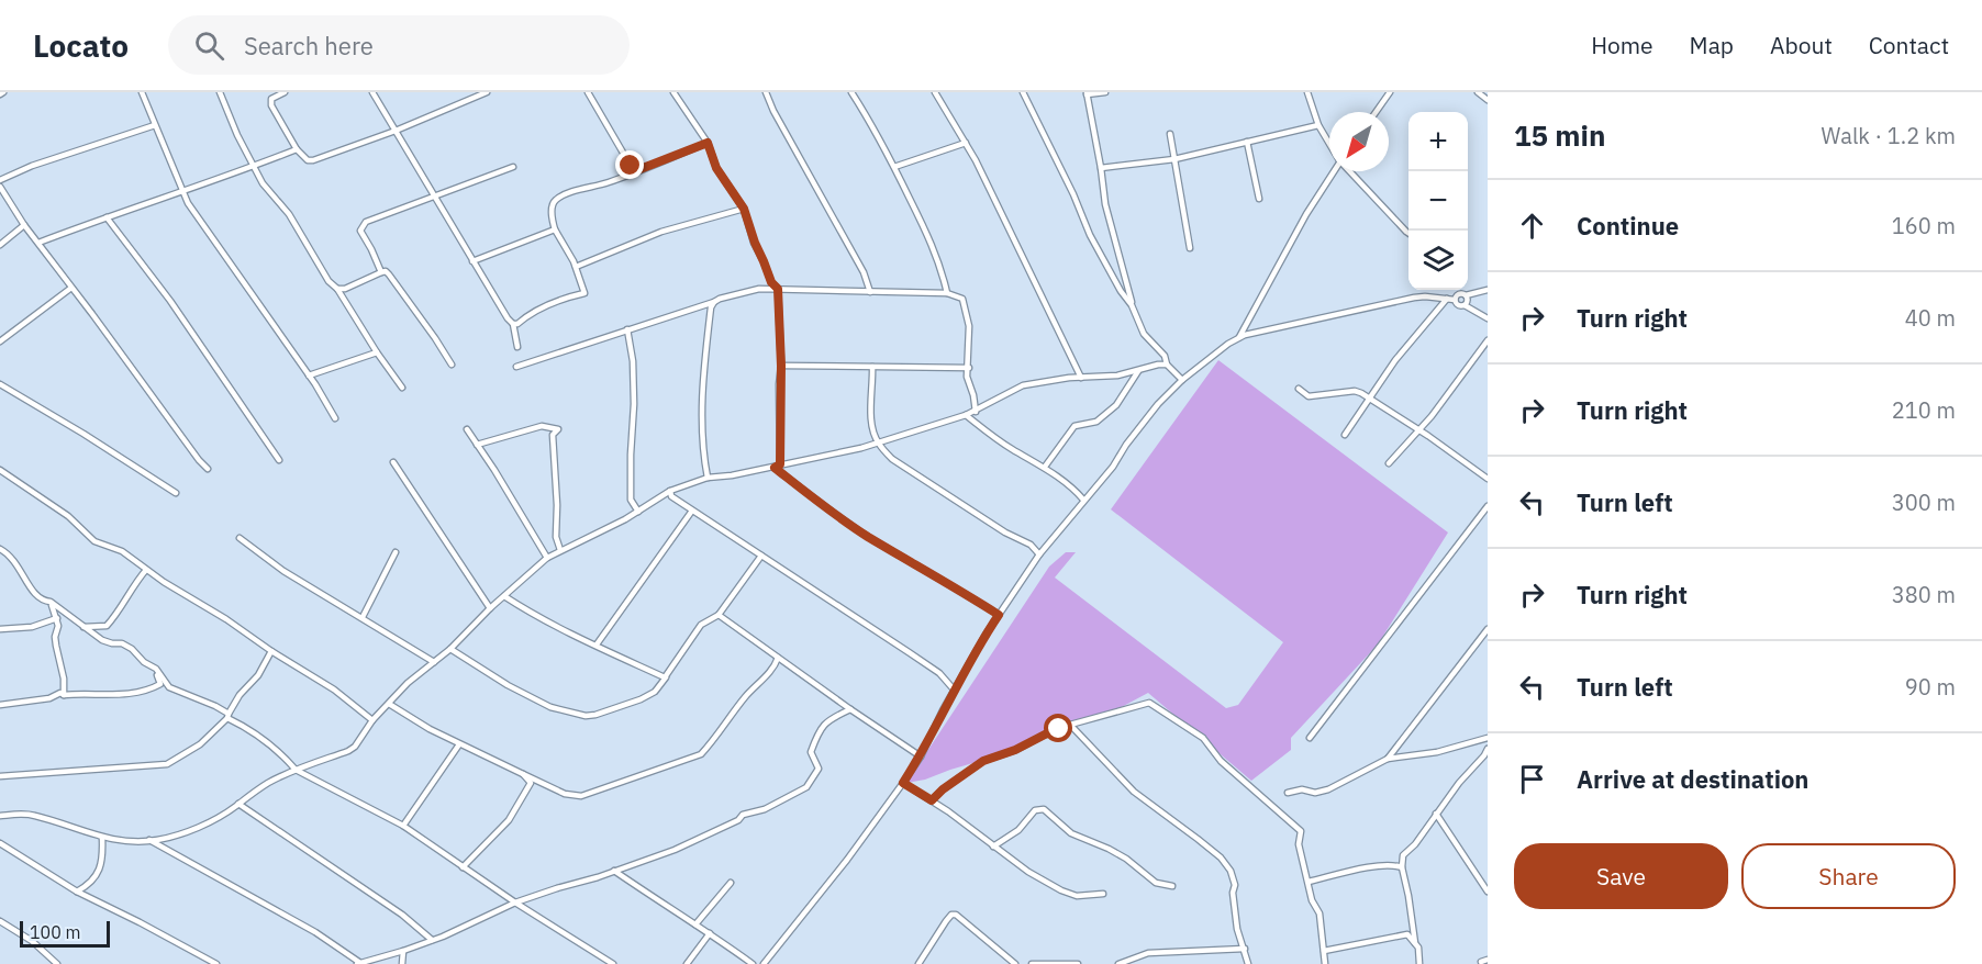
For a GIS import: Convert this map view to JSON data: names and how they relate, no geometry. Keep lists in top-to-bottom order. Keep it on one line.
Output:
{"scale_bar":"100 m","north":"bottom left","page":{"header":"Locato","search":"Search here","nav":["Home","Map","About","Contact"],"heading":["15 min","Walk · 1.2 km"],"map_buttons":["+","−"],"list":[["Continue","160 m"],["Turn right","40 m"],["Turn right","210 m"],["Turn left","300 m"],["Turn right","380 m"],["Turn left","90 m"],"Arrive at destination"],"buttons":["Save","Share"],"scale":"100 m"}}
